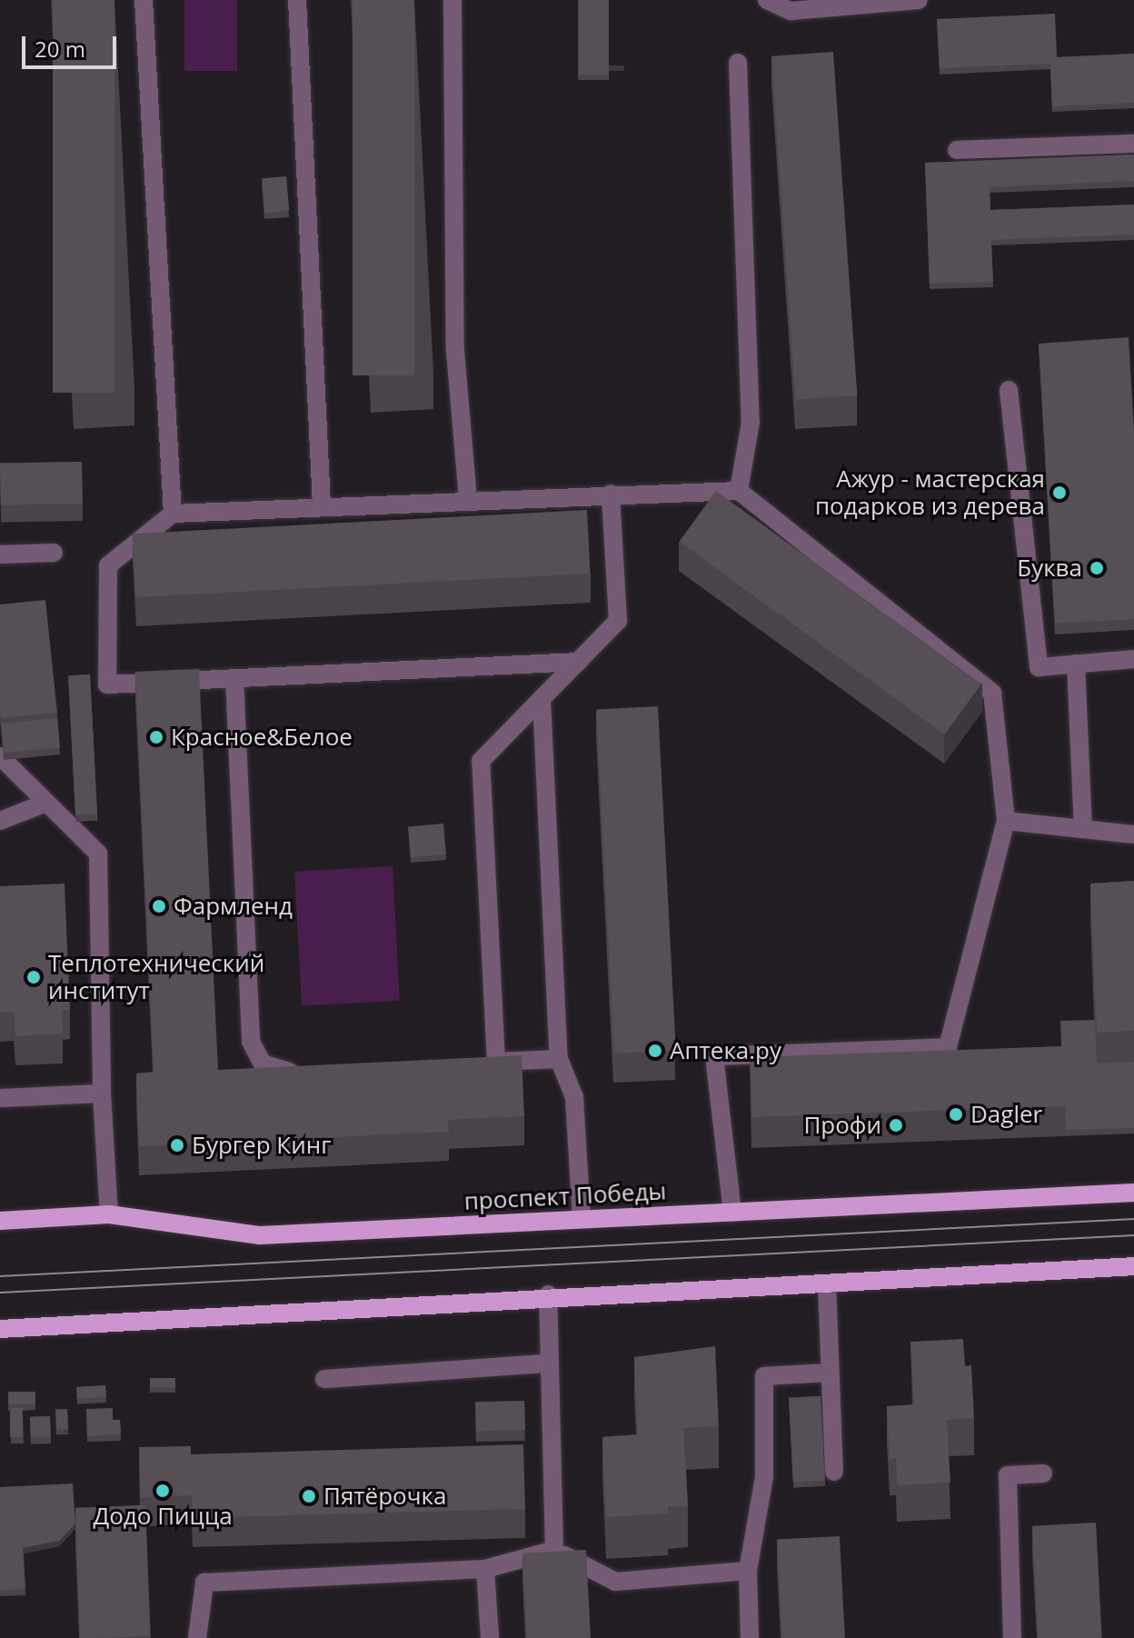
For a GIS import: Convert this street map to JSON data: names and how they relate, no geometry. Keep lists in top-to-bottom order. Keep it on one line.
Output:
{"streets":{"main road":["проспект Победы"]},"places":["Ажур - мастерская подарков из дерева","Буква","Красное&Белое","Фармленд","Теплотехнический институт","Аптека.ру","Dagler","Профи","Бургер Кинг","Додо Пицца","Пятёрочка"],"scale_bar":"20 m"}
